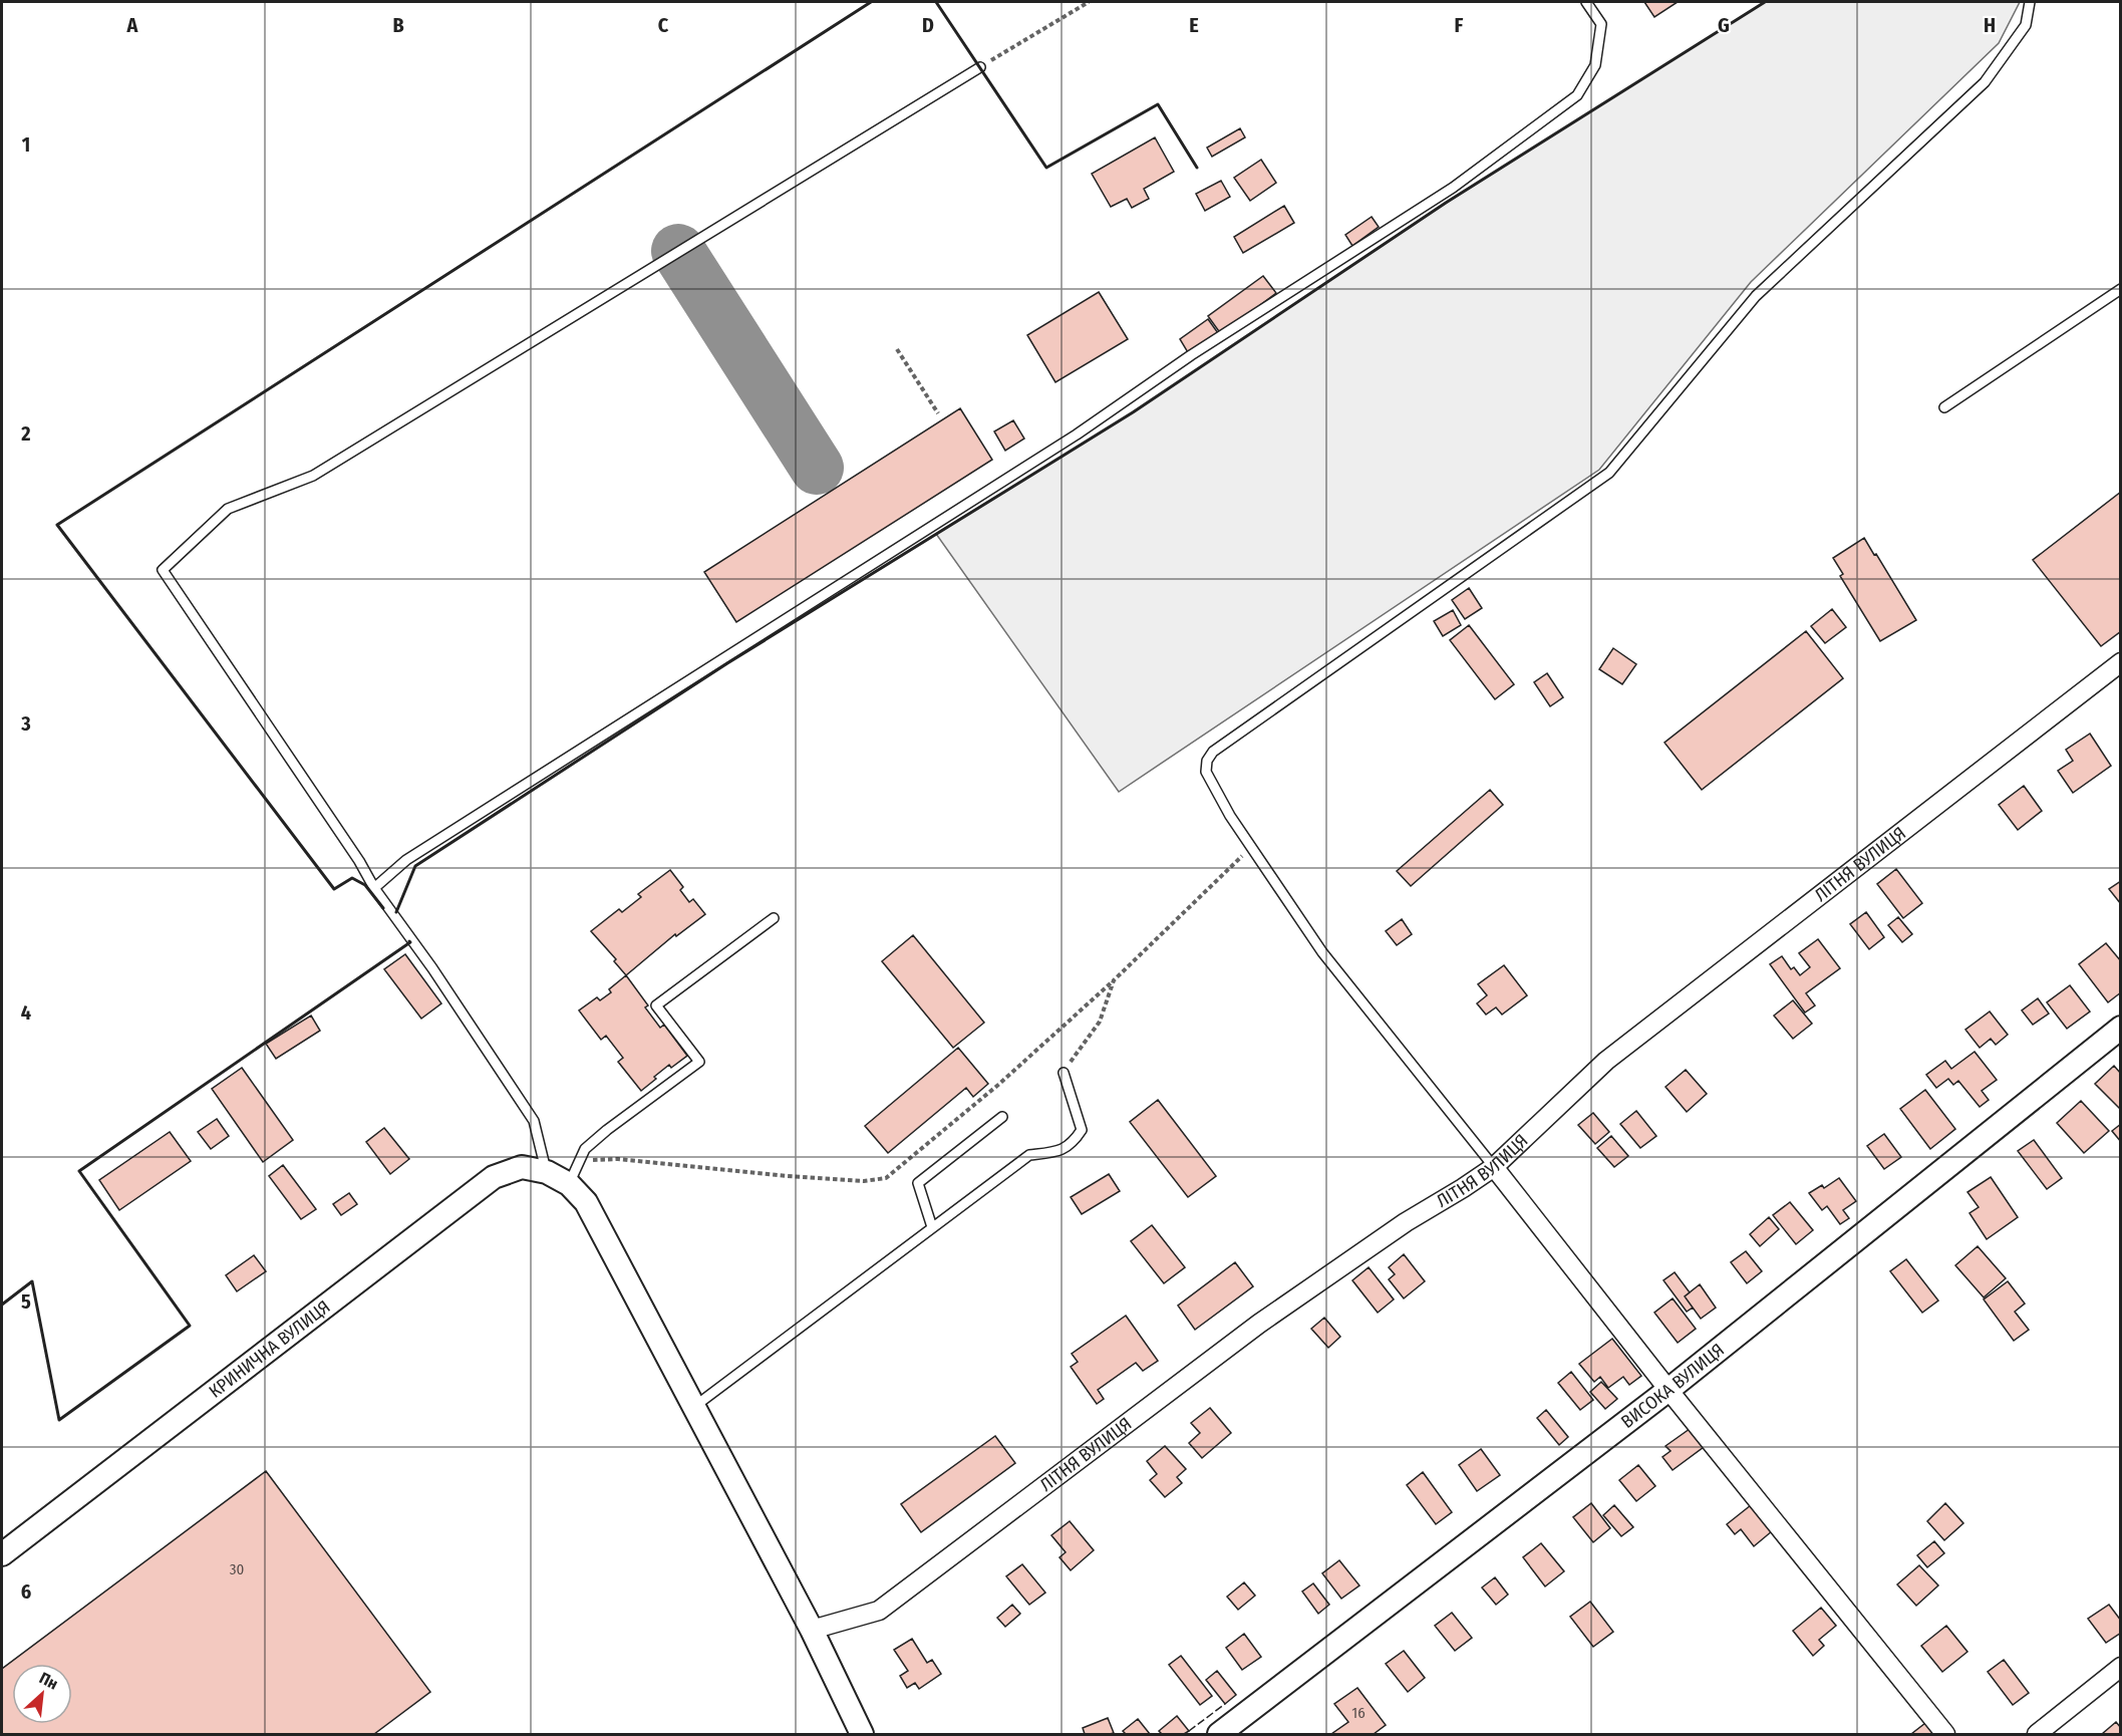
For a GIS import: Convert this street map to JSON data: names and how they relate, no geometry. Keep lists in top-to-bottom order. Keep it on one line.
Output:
{"streets":{"street":["ЛІТНЯ ВУЛИЦЯ","КРИНИЧНА ВУЛИЦЯ","ВИСОКА ВУЛИЦЯ"]},"house_numbers":["30","16"],"north":"top right","grid":{"columns":["A","B","C","D","E","F","G","H"],"rows":["1","2","3","4","5","6"]}}
